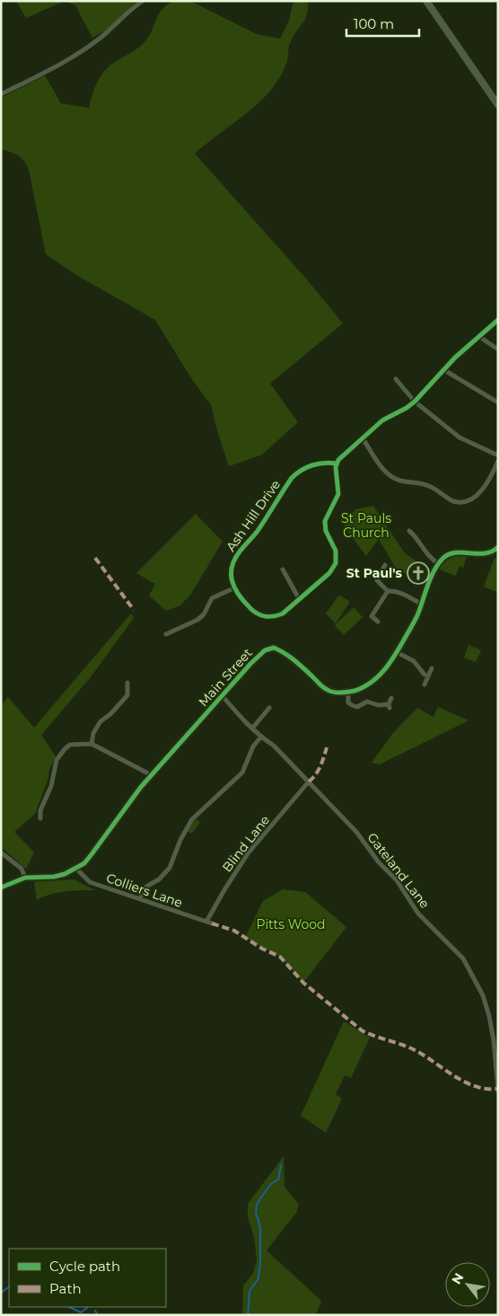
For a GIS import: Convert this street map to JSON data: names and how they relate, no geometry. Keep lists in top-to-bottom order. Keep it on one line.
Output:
{"streets":{"street":["Ash Hill Drive","Main Street","Blind Lane","Gateland Lane","Colliers Lane"]},"crossings":[["Main Street","Gateland Lane"],["Main Street","Colliers Lane"],["Blind Lane","Gateland Lane"],["Blind Lane","Colliers Lane"]],"parks":["St Pauls Church","Pitts Wood"],"places":{"church":["St Paul's"]},"legend":["Cycle path","Path"],"scale_bar":"100 m","north":"top left"}
